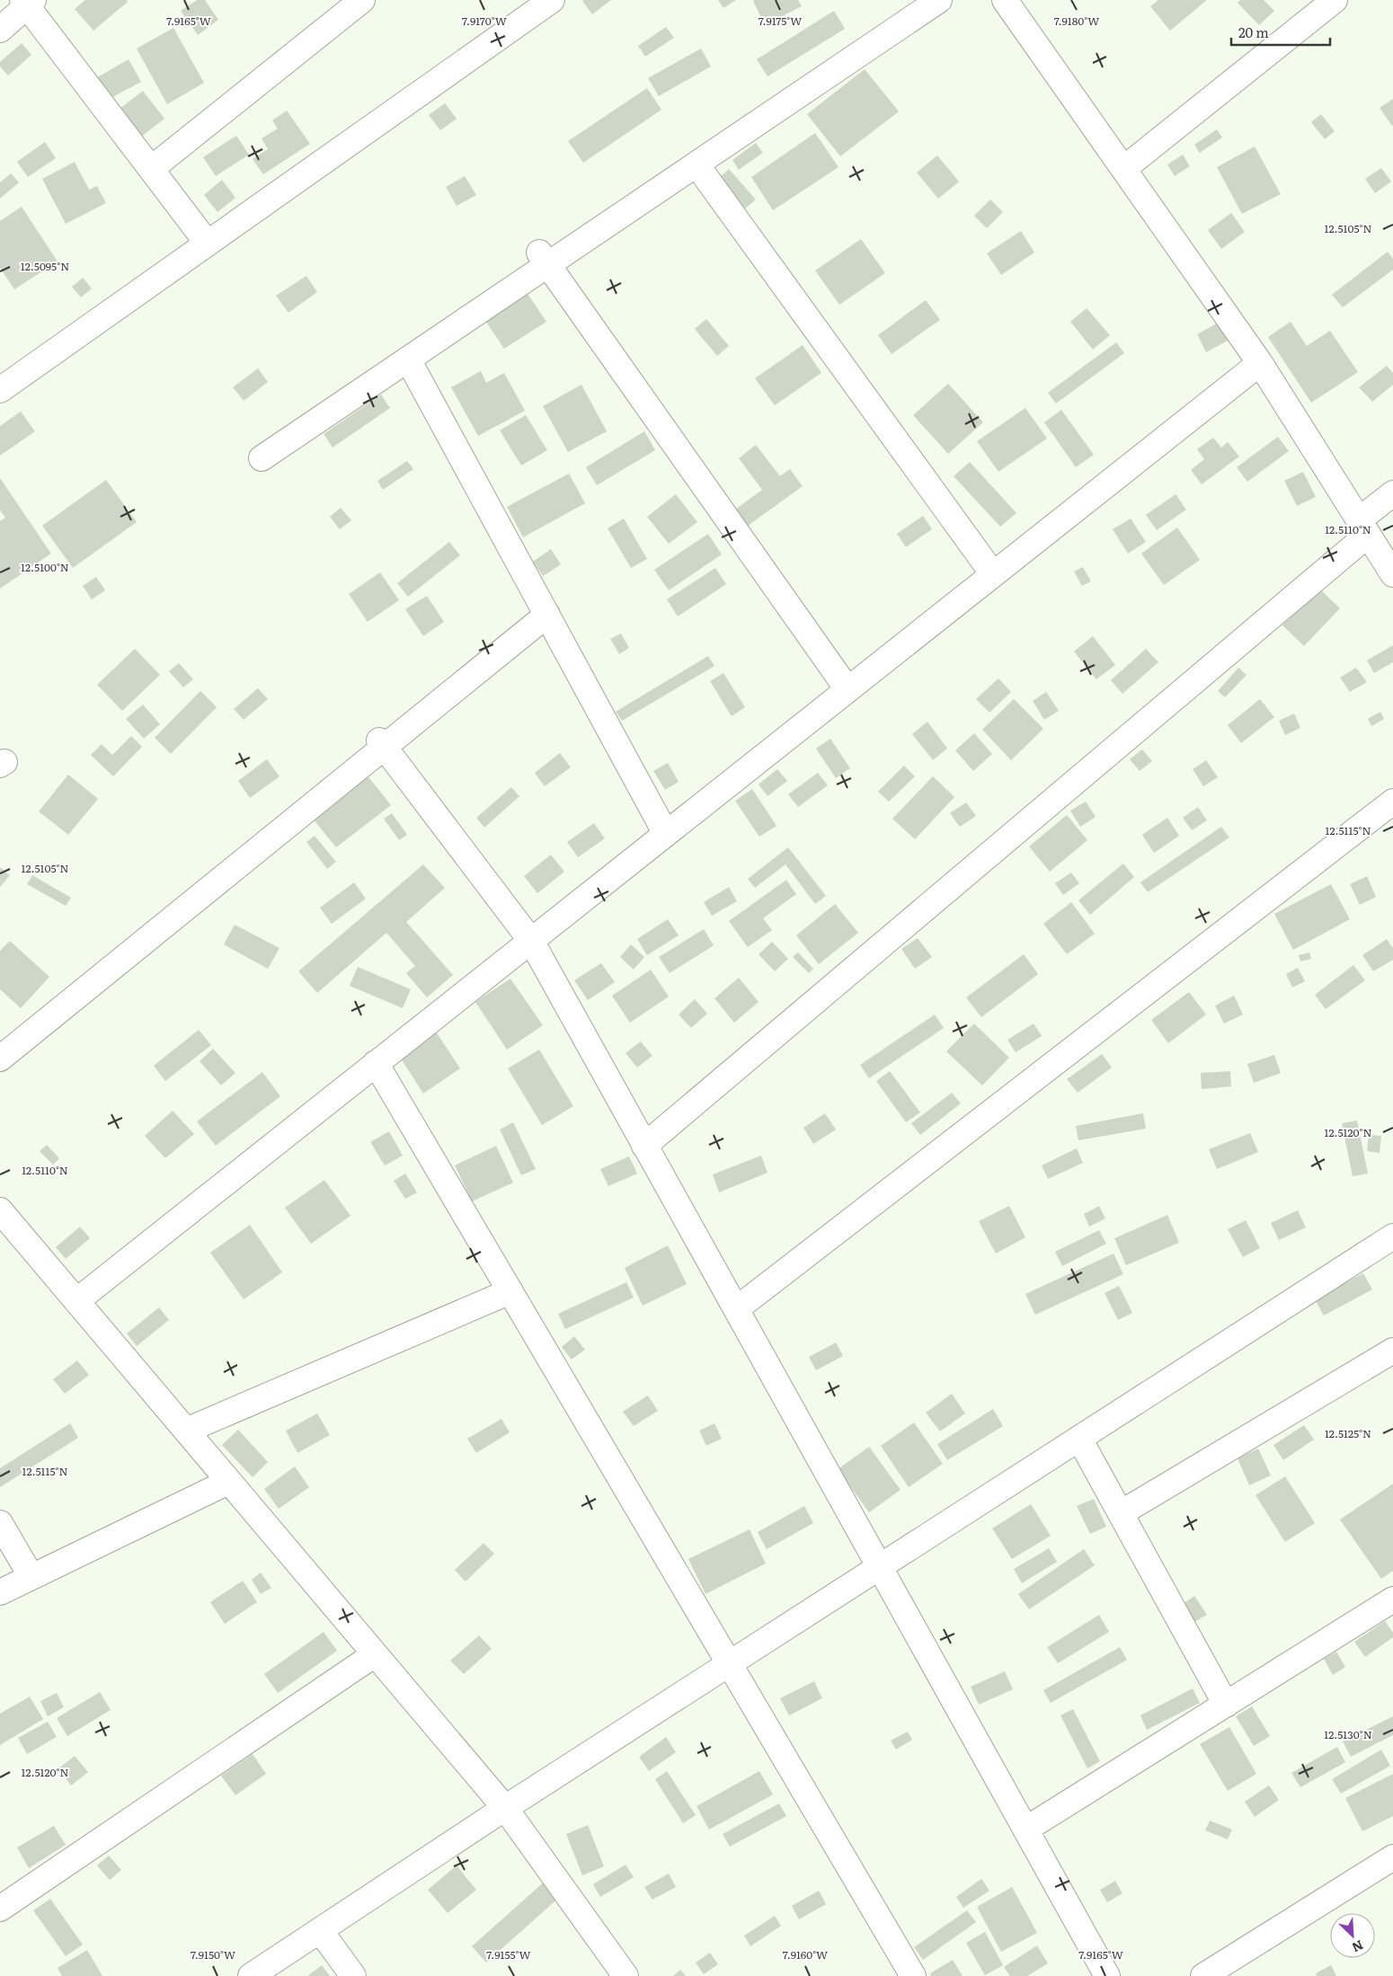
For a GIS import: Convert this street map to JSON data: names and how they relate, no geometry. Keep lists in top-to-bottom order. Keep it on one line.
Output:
{"scale_bar":"20 m","north":"bottom right","coordinates":["7.9165°W","7.9170°W","7.9175°W","7.9180°W","12.5105°N","12.5095°N","12.5110°N","12.5100°N","12.5115°N","12.5120°N","12.5125°N","12.5130°N","7.9150°W","7.9155°W","7.9160°W"]}
